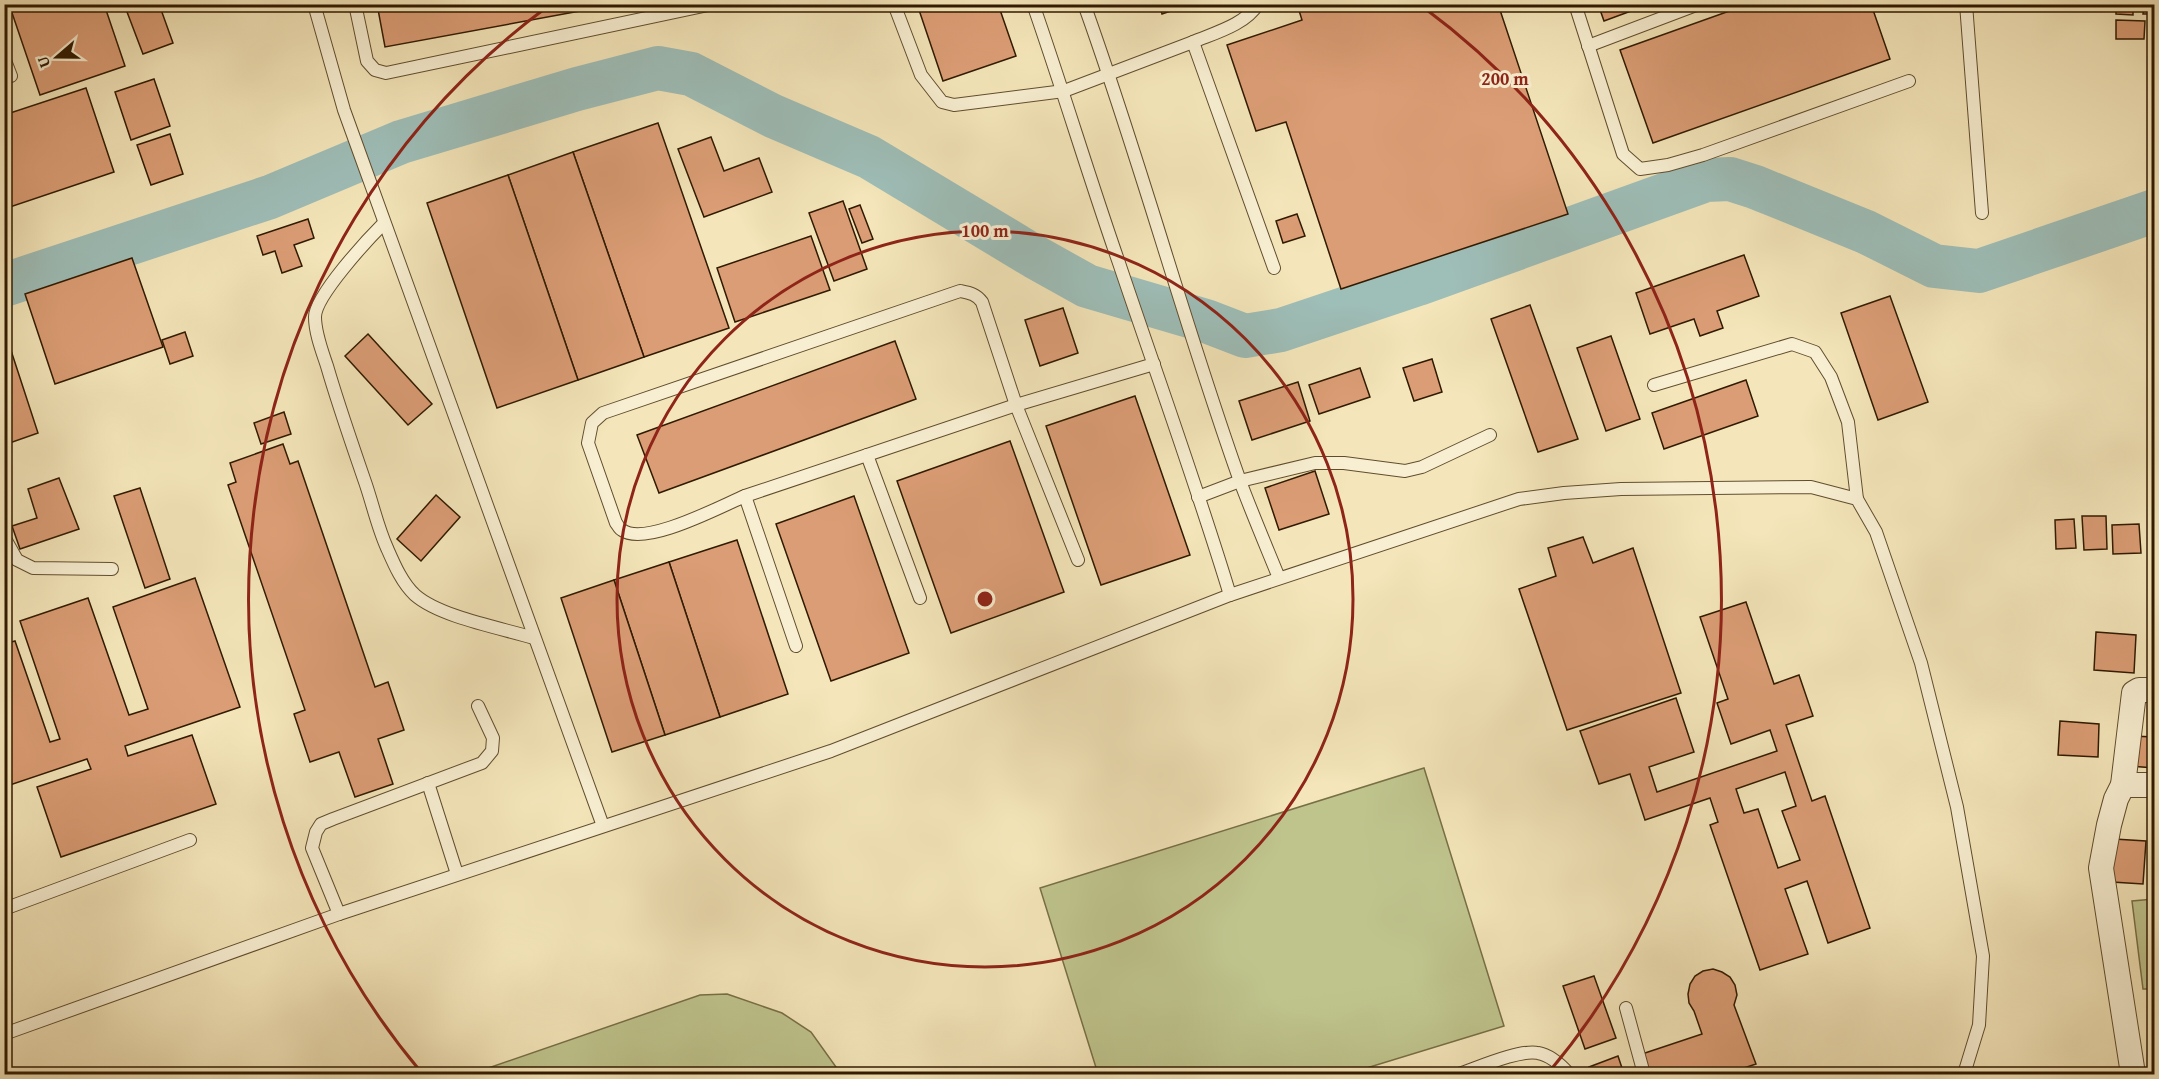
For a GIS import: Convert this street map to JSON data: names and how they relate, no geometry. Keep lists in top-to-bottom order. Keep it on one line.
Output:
{"north":"left","rings":["200 m","100 m"]}
